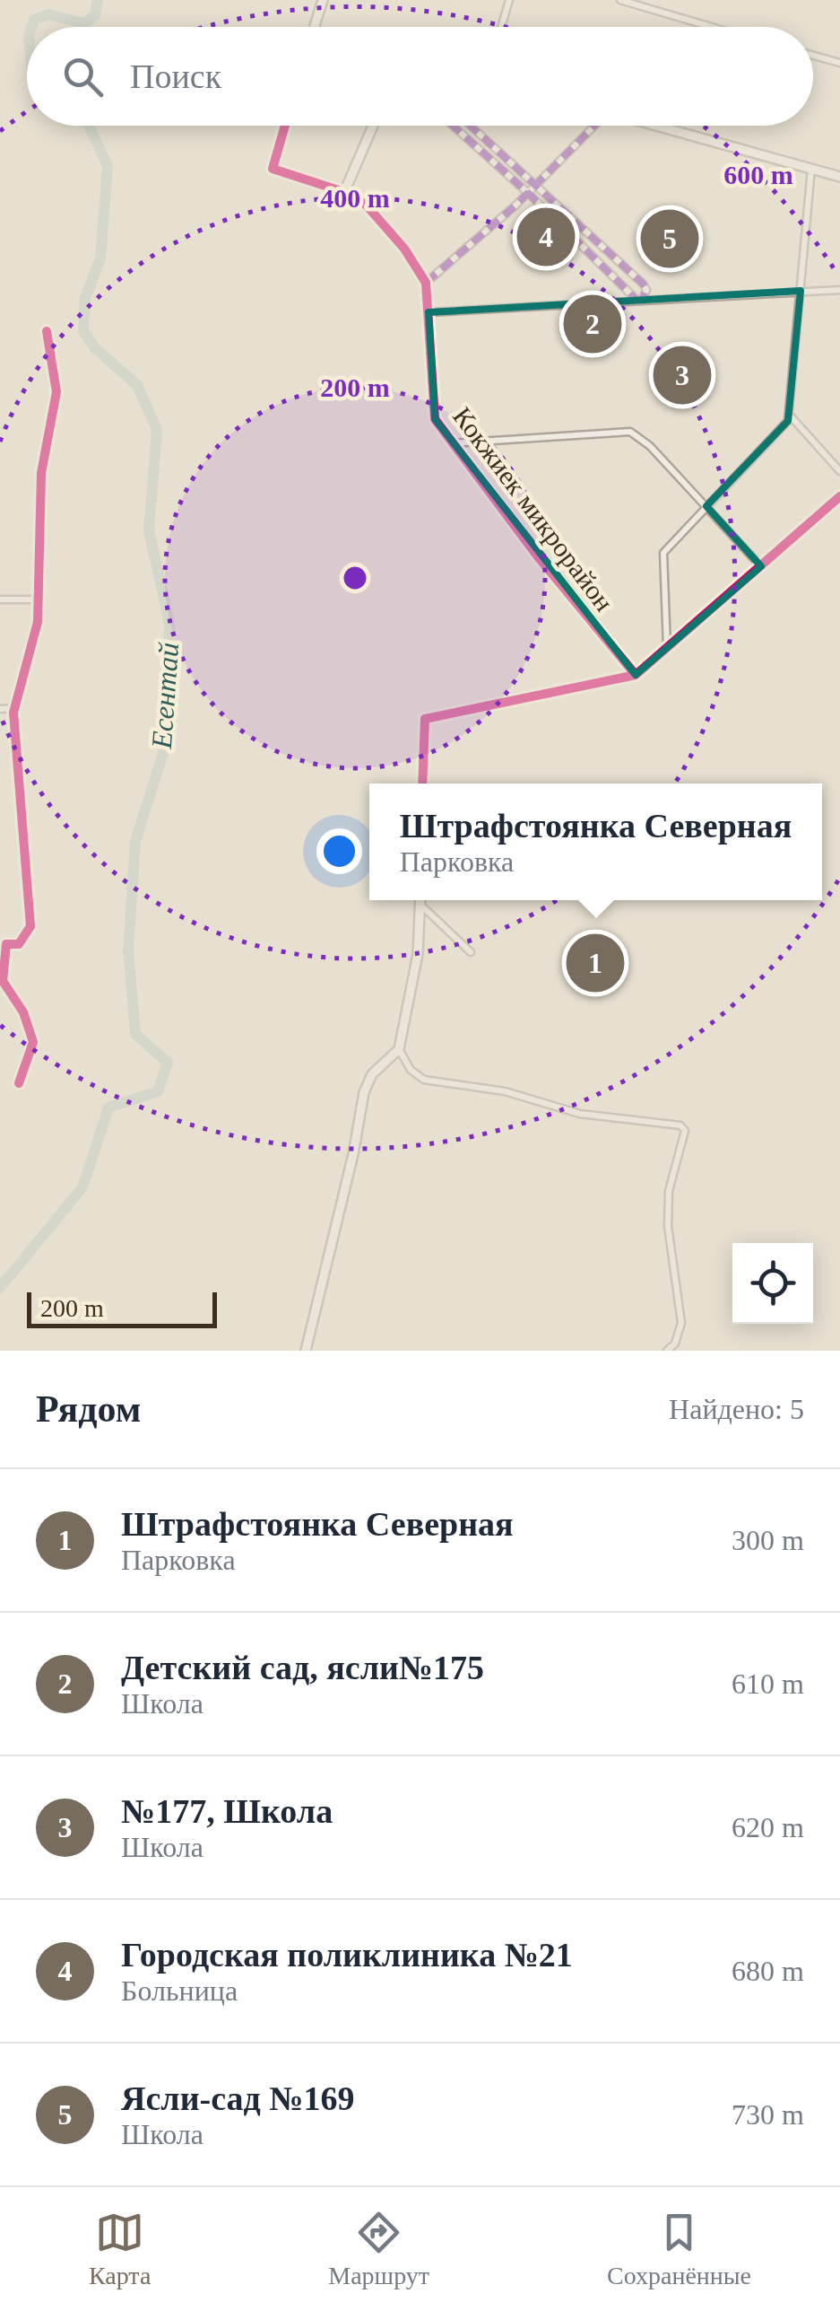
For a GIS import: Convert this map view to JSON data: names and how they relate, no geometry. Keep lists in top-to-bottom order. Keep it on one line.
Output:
{"streets":{"street":["Кокжиек микрорайон"]},"water":["Есентай"],"scale_bar":"200 m","page":{"search":"Поиск","pins":["4","5","2","3","1"],"popup":["Штрафстоянка Северная","Парковка"],"scale":"200 m","heading":["Рядом","Найдено: 5"],"list":[{"mark":"1","name":"Штрафстоянка Северная","note":"Парковка","value":"300 m"},{"mark":"2","name":"Детский сад, ясли№175","note":"Школа","value":"610 m"},{"mark":"3","name":"№177, Школа","note":"Школа","value":"620 m"},{"mark":"4","name":"Городская поликлиника №21","note":"Больница","value":"680 m"},{"mark":"5","name":"Ясли-сад №169","note":"Школа","value":"730 m"}],"nav":["Карта","Маршрут","Сохранённые"]},"rings":["600 m","400 m","200 m"]}
